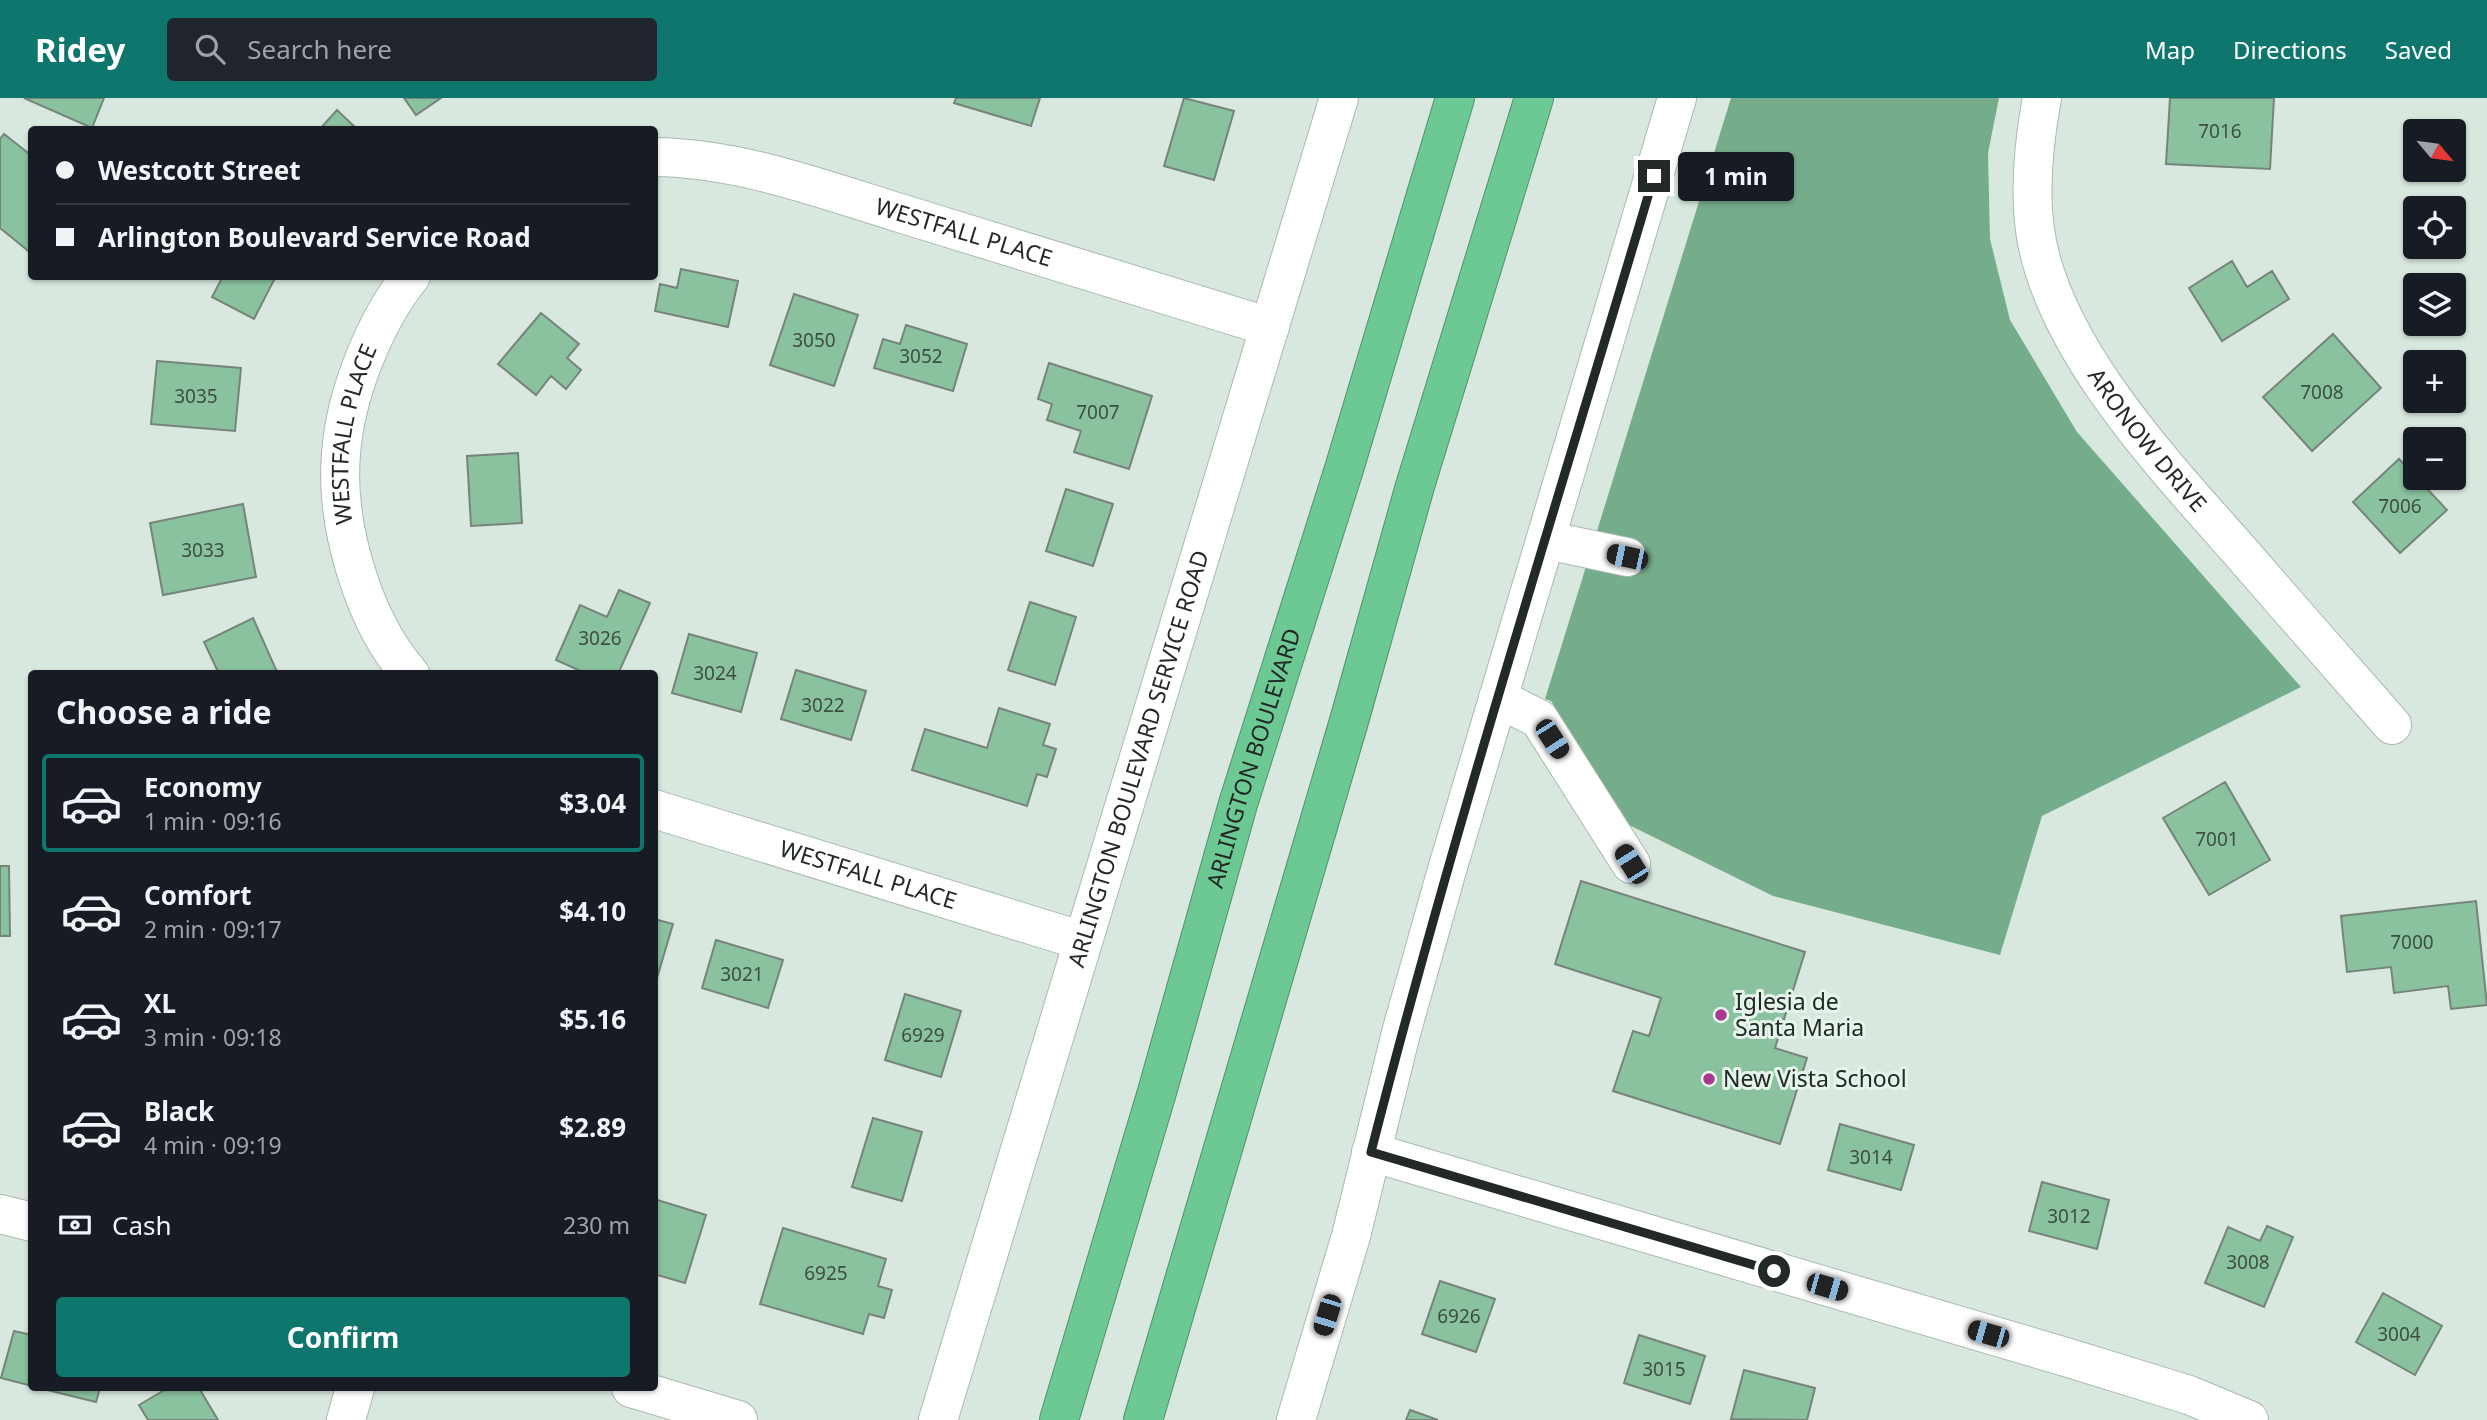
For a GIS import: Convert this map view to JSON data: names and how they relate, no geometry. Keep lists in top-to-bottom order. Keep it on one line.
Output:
{"streets":{"highway":["ARLINGTON BOULEVARD"],"street":["WESTFALL PLACE","ARONOW DRIVE","ARLINGTON BOULEVARD SERVICE ROAD"]},"crossings":[["WESTFALL PLACE","ARLINGTON BOULEVARD SERVICE ROAD"]],"places":["Iglesia de Santa Maria","New Vista School"],"house_numbers":["7016","3050","3052","7008","3035","7007","7006","3033","3026","3024","3022","7001","7000","3021","6929","3014","3012","3008","6925","6926","3004","3015"],"north":"bottom right","page":{"header":"Ridey","search":"Search here","nav":["Map","Directions","Saved"],"map_buttons":["+","−"],"banner":["Westcott Street","Arlington Boulevard Service Road"],"bubble":"1 min","heading":"Choose a ride","list":[{"name":"Economy","note":"1 min · 09:16","value":"$3.04"},{"name":"Comfort","note":"2 min · 09:17","value":"$4.10"},{"name":"XL","note":"3 min · 09:18","value":"$5.16"},{"name":"Black","note":"4 min · 09:19","value":"$2.89"}],"pay":["Cash","230 m"],"buttons":"Confirm"}}
